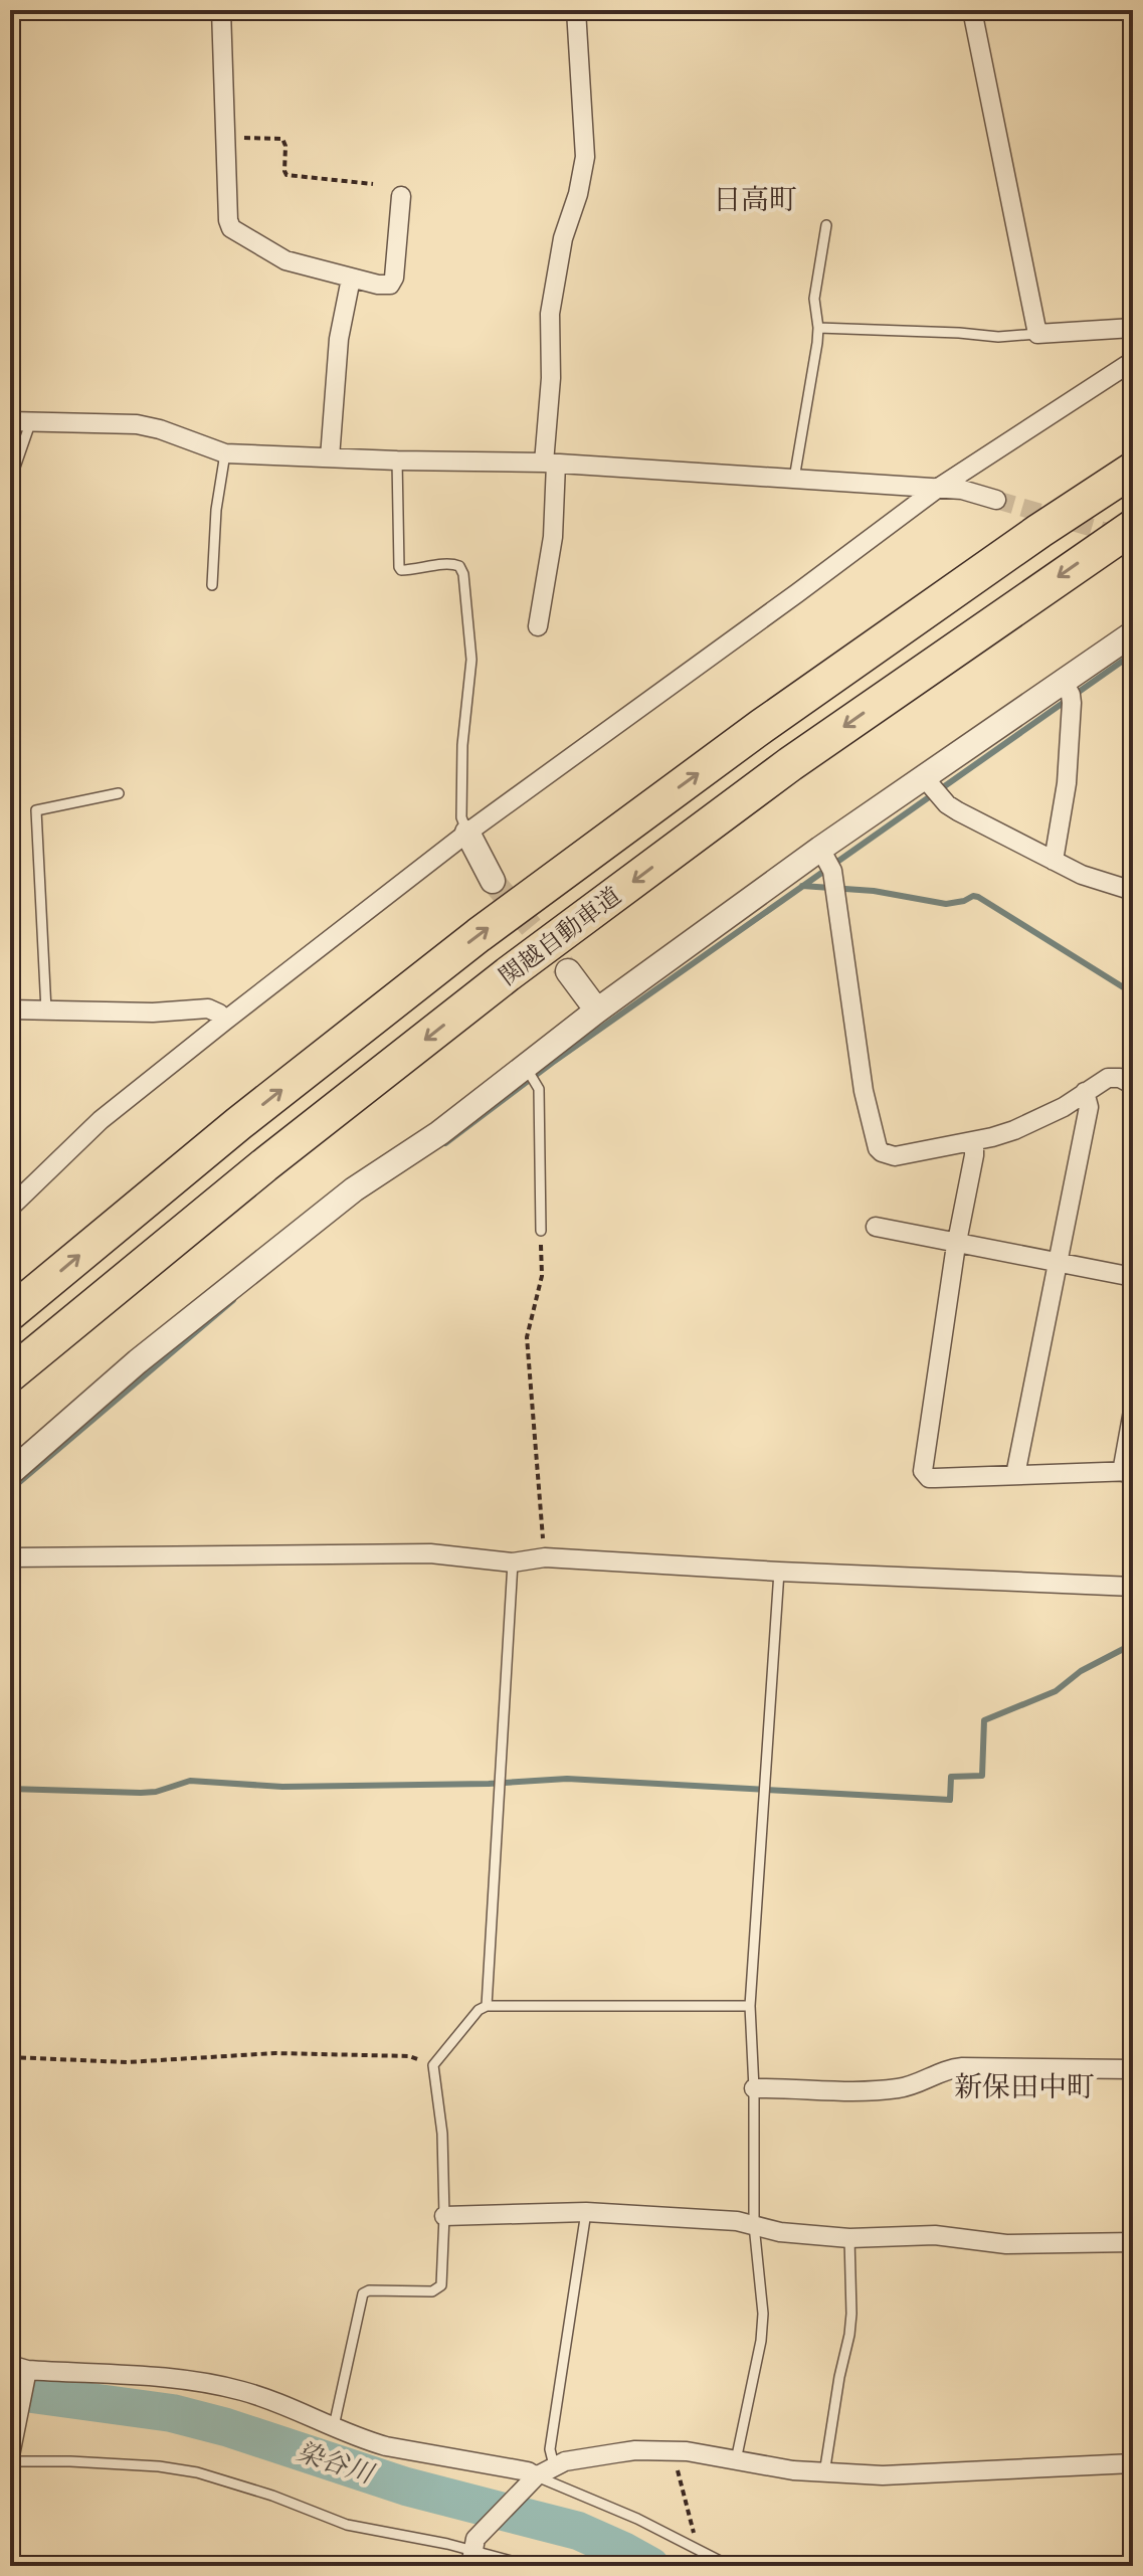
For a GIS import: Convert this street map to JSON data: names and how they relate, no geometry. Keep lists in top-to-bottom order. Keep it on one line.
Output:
{"streets":{"highway":["関越自動車道"]},"districts":["日高町","新保田中町"],"water":["染谷川"]}
